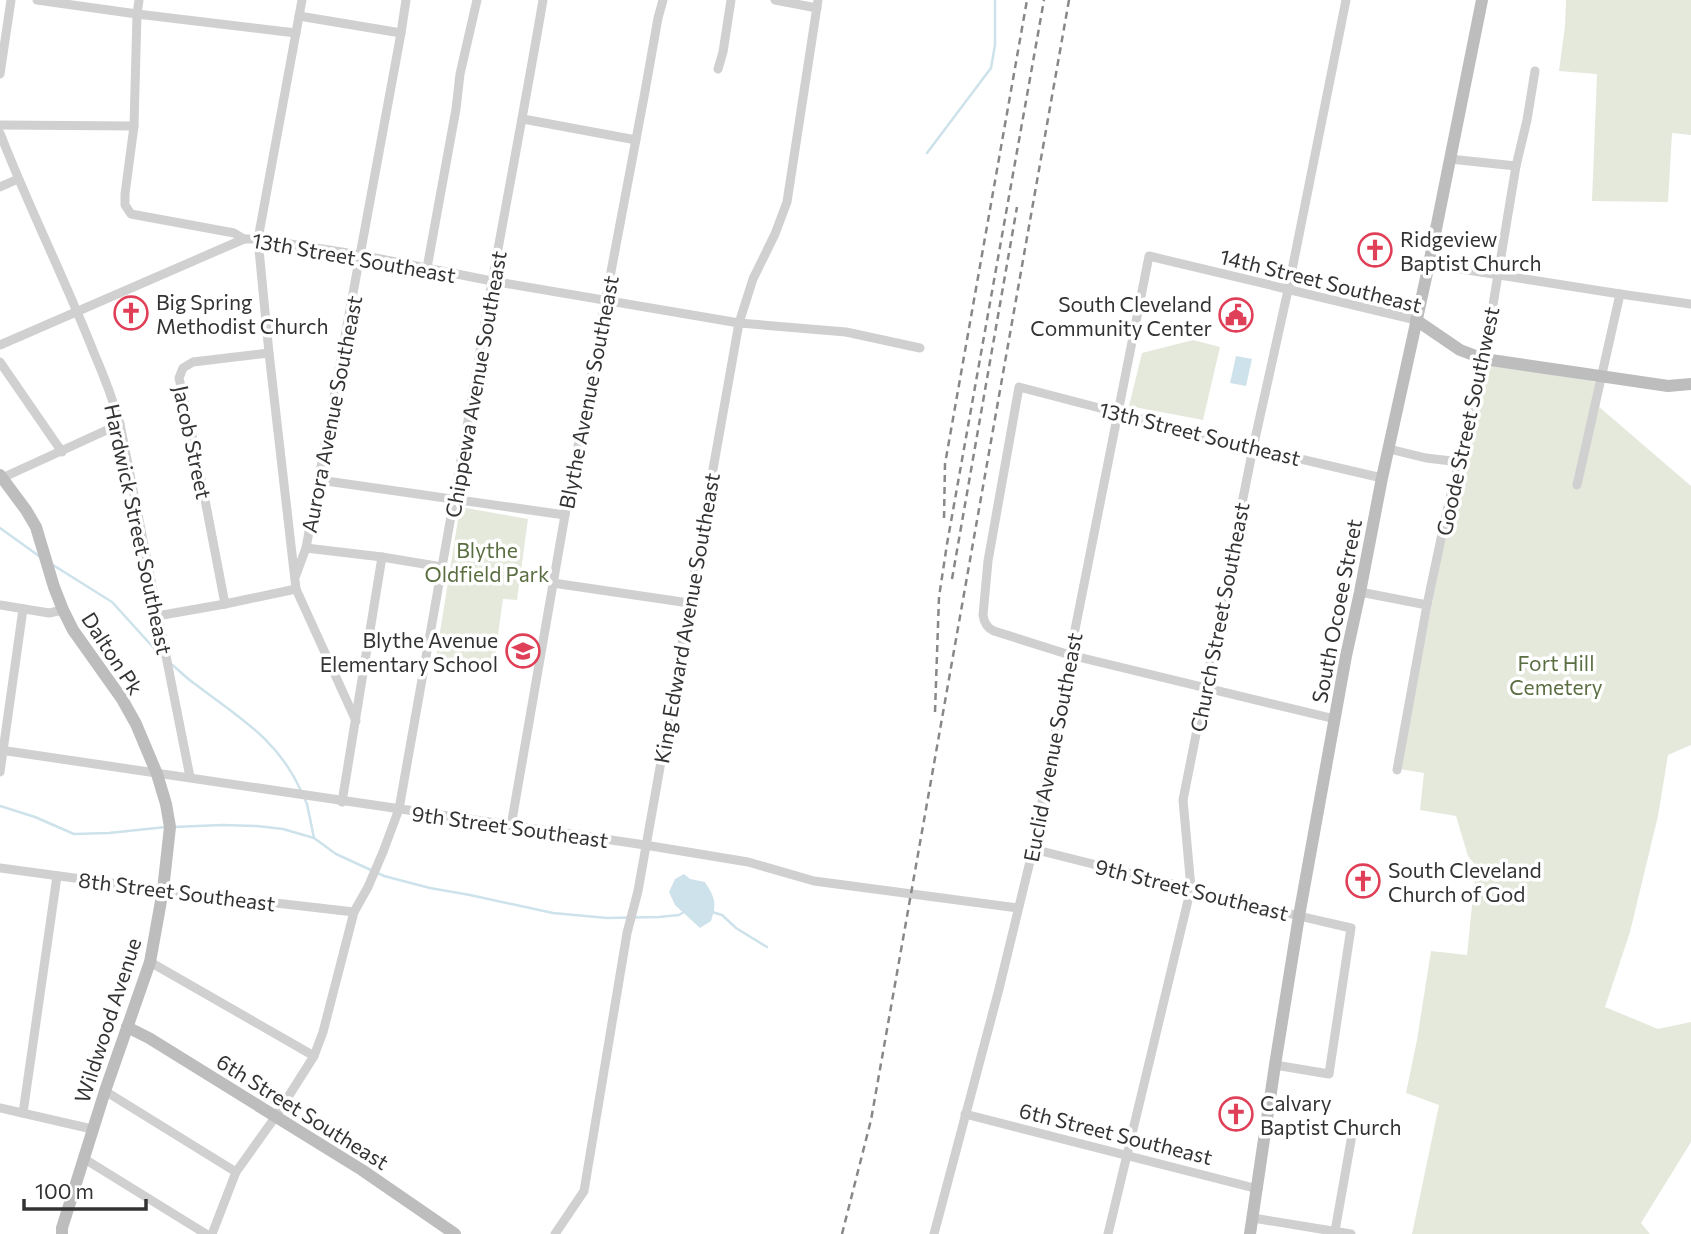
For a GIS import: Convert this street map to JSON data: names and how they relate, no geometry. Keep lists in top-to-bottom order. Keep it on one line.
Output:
{"streets":{"street":["13th Street Southeast","14th Street Southeast","Chippewa Avenue Southeast","Blythe Avenue Southeast","Aurora Avenue Southeast","Goode Street Southwest","Jacob Street","Hardwick Street Southeast","South Ocoee Street","Church Street Southeast","King Edward Avenue Southeast","Dalton Pk","Euclid Avenue Southeast","9th Street Southeast","8th Street Southeast","Wildwood Avenue","6th Street Southeast"]},"crossings":[["13th Street Southeast","Chippewa Avenue Southeast"],["13th Street Southeast","Blythe Avenue Southeast"],["13th Street Southeast","Aurora Avenue Southeast"],["13th Street Southeast","South Ocoee Street"],["13th Street Southeast","Church Street Southeast"],["13th Street Southeast","King Edward Avenue Southeast"],["13th Street Southeast","Euclid Avenue Southeast"],["14th Street Southeast","Goode Street Southwest"],["14th Street Southeast","South Ocoee Street"],["14th Street Southeast","Church Street Southeast"],["14th Street Southeast","Euclid Avenue Southeast"],["Chippewa Avenue Southeast","9th Street Southeast"],["Chippewa Avenue Southeast","8th Street Southeast"],["Chippewa Avenue Southeast","6th Street Southeast"],["Blythe Avenue Southeast","9th Street Southeast"],["Hardwick Street Southeast","9th Street Southeast"],["South Ocoee Street","9th Street Southeast"],["South Ocoee Street","6th Street Southeast"],["Church Street Southeast","9th Street Southeast"],["Church Street Southeast","6th Street Southeast"],["King Edward Avenue Southeast","9th Street Southeast"],["Dalton Pk","9th Street Southeast"],["Dalton Pk","Wildwood Avenue"],["Euclid Avenue Southeast","9th Street Southeast"],["Euclid Avenue Southeast","6th Street Southeast"],["9th Street Southeast","Wildwood Avenue"],["8th Street Southeast","Wildwood Avenue"],["Wildwood Avenue","6th Street Southeast"]],"parks":["Blythe Oldfield Park","Fort Hill Cemetery"],"places":{"church":["Ridgeview Baptist Church","Big Spring Methodist Church","South Cleveland Church of God","Calvary Baptist Church"],"public building":["South Cleveland Community Center"],"school or university":["Blythe Avenue Elementary School"]},"scale_bar":"100 m"}
